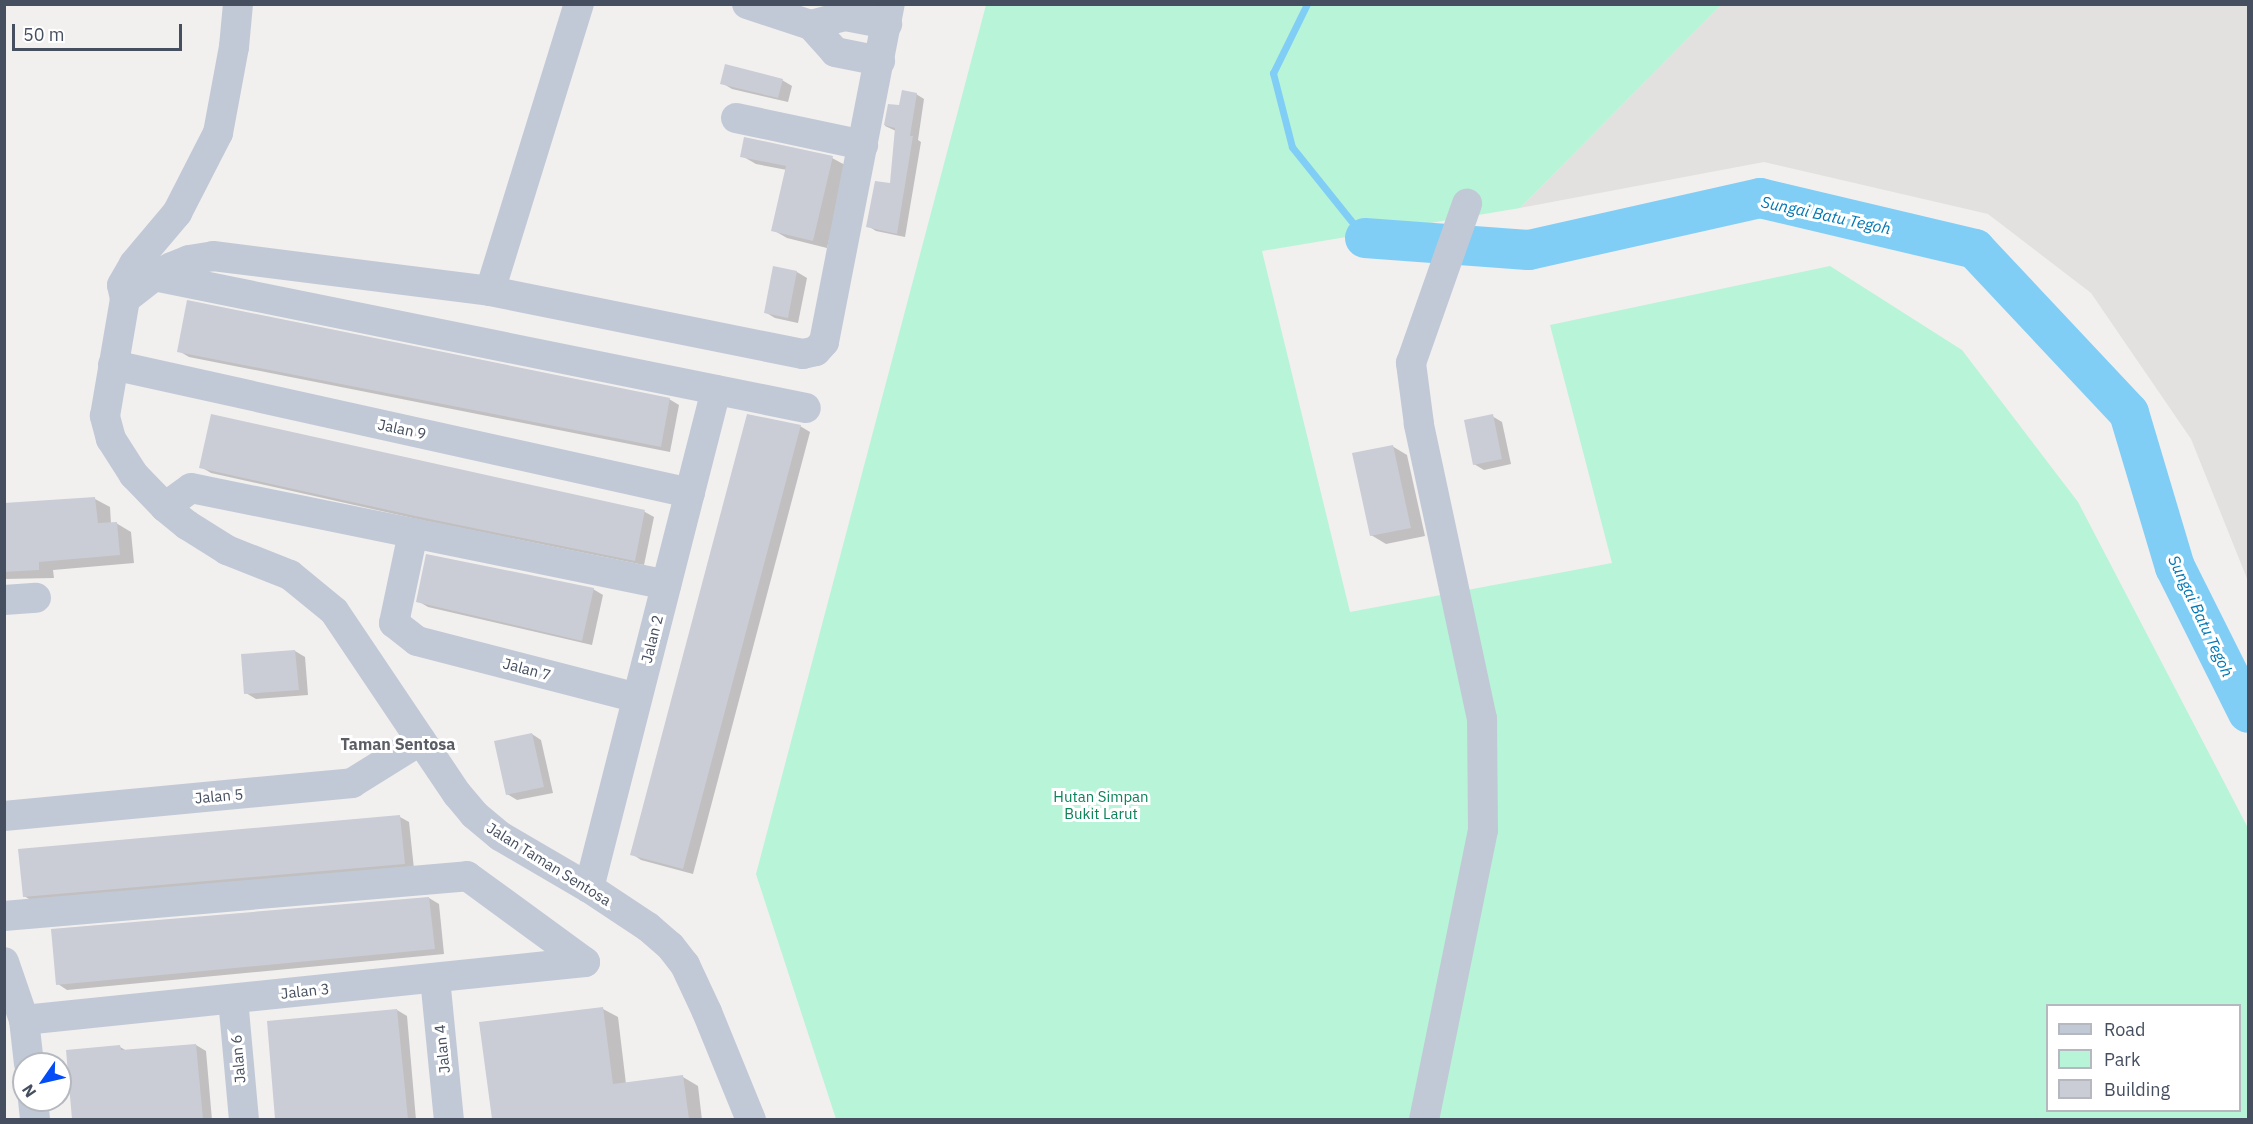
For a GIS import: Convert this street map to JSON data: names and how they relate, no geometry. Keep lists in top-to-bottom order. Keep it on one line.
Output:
{"streets":{"street":["Jalan 9","Jalan 2","Jalan 7","Jalan 5","Jalan Taman Sentosa","Jalan 3","Jalan 4","Jalan 6"]},"crossings":[["Jalan 9","Jalan 2"],["Jalan 9","Jalan Taman Sentosa"],["Jalan 2","Jalan 7"],["Jalan 2","Jalan Taman Sentosa"],["Jalan 5","Jalan Taman Sentosa"],["Jalan 3","Jalan 4"],["Jalan 3","Jalan 6"]],"districts":["Taman Sentosa"],"water":["Sungai Batu Tegoh"],"parks":["Hutan Simpan Bukit Larut"],"legend":["Road","Park","Building"],"scale_bar":"50 m","north":"bottom left"}
